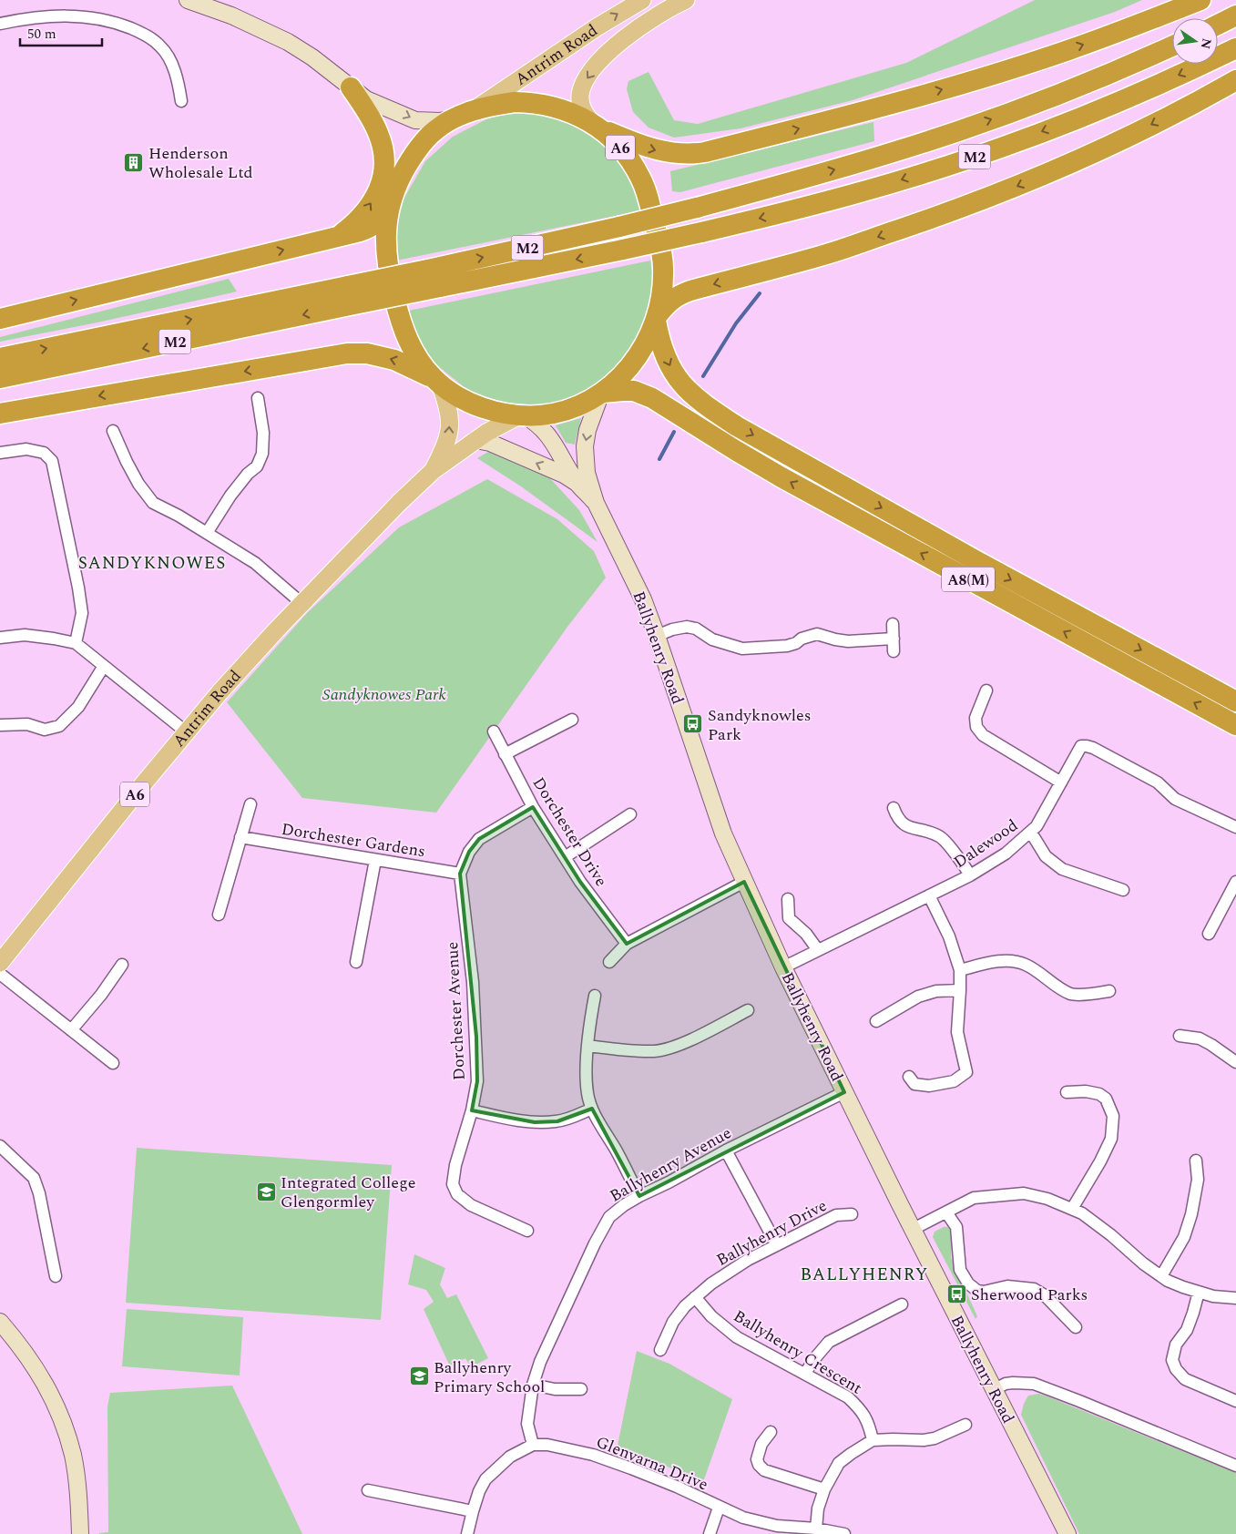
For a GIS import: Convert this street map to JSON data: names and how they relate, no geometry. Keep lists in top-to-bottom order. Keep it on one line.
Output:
{"streets":{"highway":["A6","M2","A8(M)"],"main road":["Antrim Road","Ballyhenry Road"],"street":["Dorchester Drive","Dorchester Gardens","Dalewood","Dorchester Avenue","Ballyhenry Avenue","Ballyhenry Drive","Ballyhenry Crescent","Glenvarna Drive"]},"crossings":[["Antrim Road","A6"],["Antrim Road","Ballyhenry Road"],["A6","A8(M)"],["A6","Ballyhenry Road"],["A8(M)","Ballyhenry Road"],["Ballyhenry Road","Dalewood"],["Ballyhenry Road","Ballyhenry Avenue"],["Dorchester Drive","Dorchester Avenue"],["Dorchester Gardens","Dorchester Avenue"],["Ballyhenry Avenue","Glenvarna Drive"],["Ballyhenry Drive","Ballyhenry Crescent"]],"districts":["SANDYKNOWES","BALLYHENRY"],"parks":["Sandyknowes Park"],"places":{"building":["Henderson Wholesale Ltd"],"bus stop":["Sandyknowles Park","Sherwood Parks"],"school or university":["Integrated College Glengormley","Ballyhenry Primary School"]},"scale_bar":"50 m","north":"right"}
